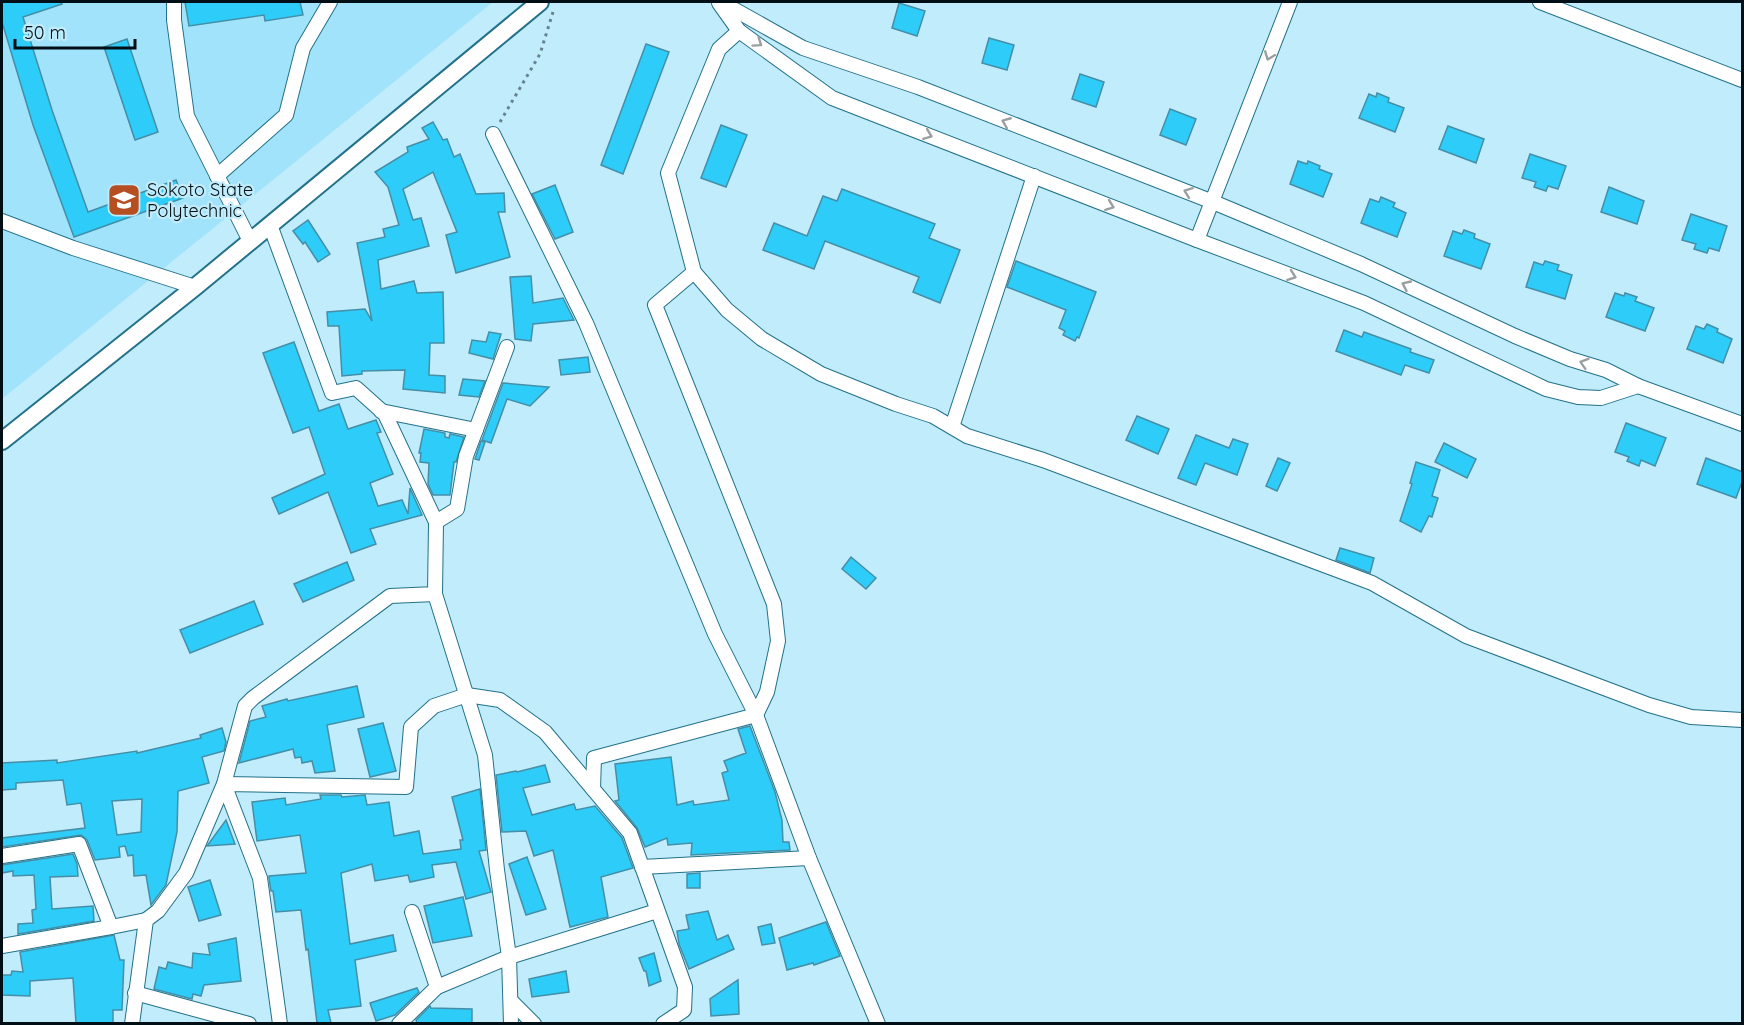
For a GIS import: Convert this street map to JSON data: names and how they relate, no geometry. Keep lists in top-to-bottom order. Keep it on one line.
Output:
{"places":{"school or university":["Sokoto State Polytechnic"]},"scale_bar":"50 m"}
